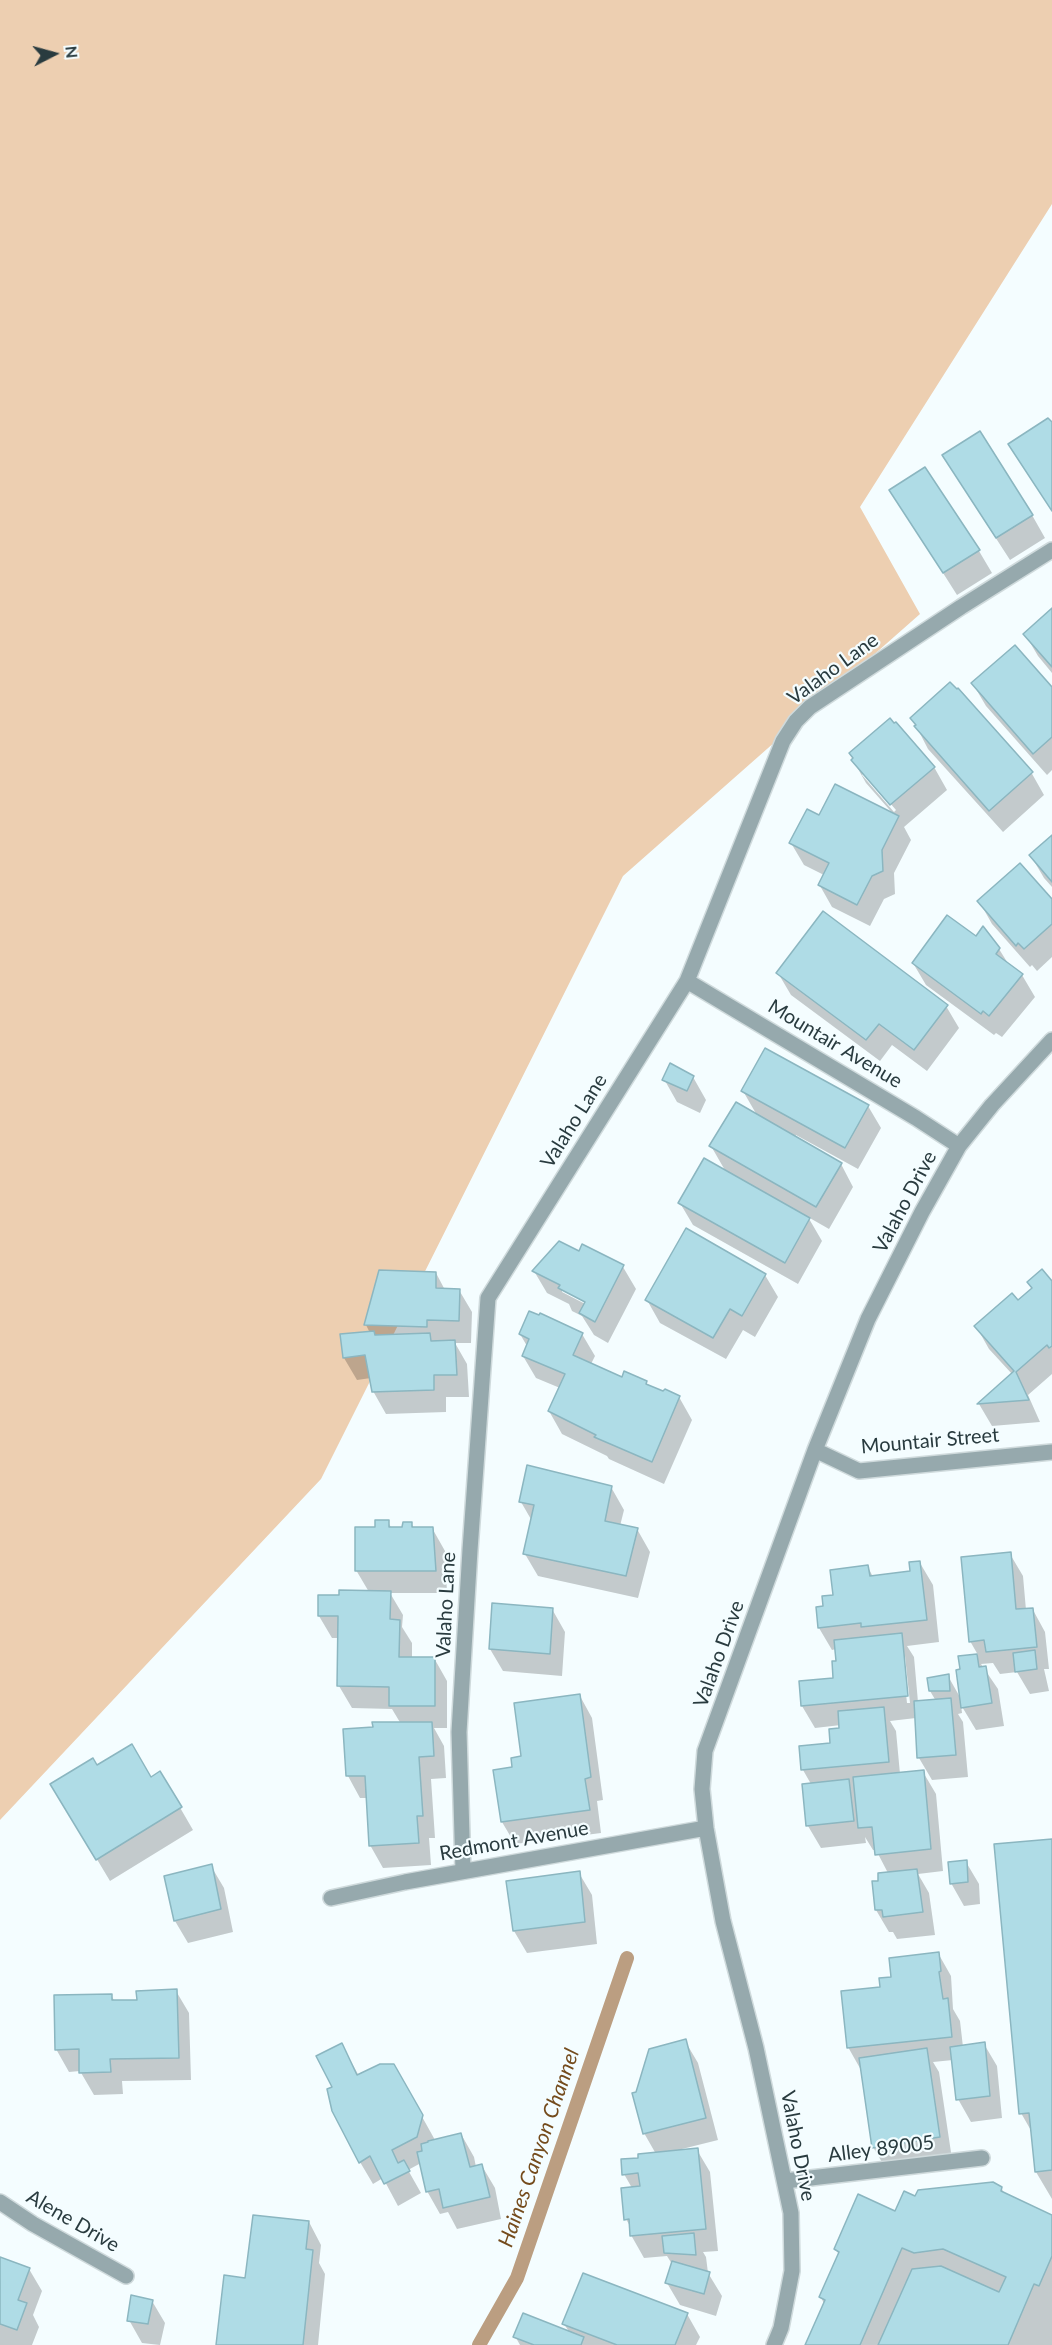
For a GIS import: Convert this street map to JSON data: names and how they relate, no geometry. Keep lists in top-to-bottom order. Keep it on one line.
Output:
{"streets":{"street":["Valaho Lane","Mountair Avenue","Valaho Drive","Mountair Street","Redmont Avenue","Alley 89005","Alene Drive"]},"crossings":[["Valaho Lane","Mountair Avenue"],["Valaho Lane","Redmont Avenue"],["Mountair Avenue","Valaho Drive"],["Valaho Drive","Mountair Street"],["Valaho Drive","Redmont Avenue"],["Valaho Drive","Alley 89005"]],"water":["Haines Canyon Channel"],"north":"right"}
